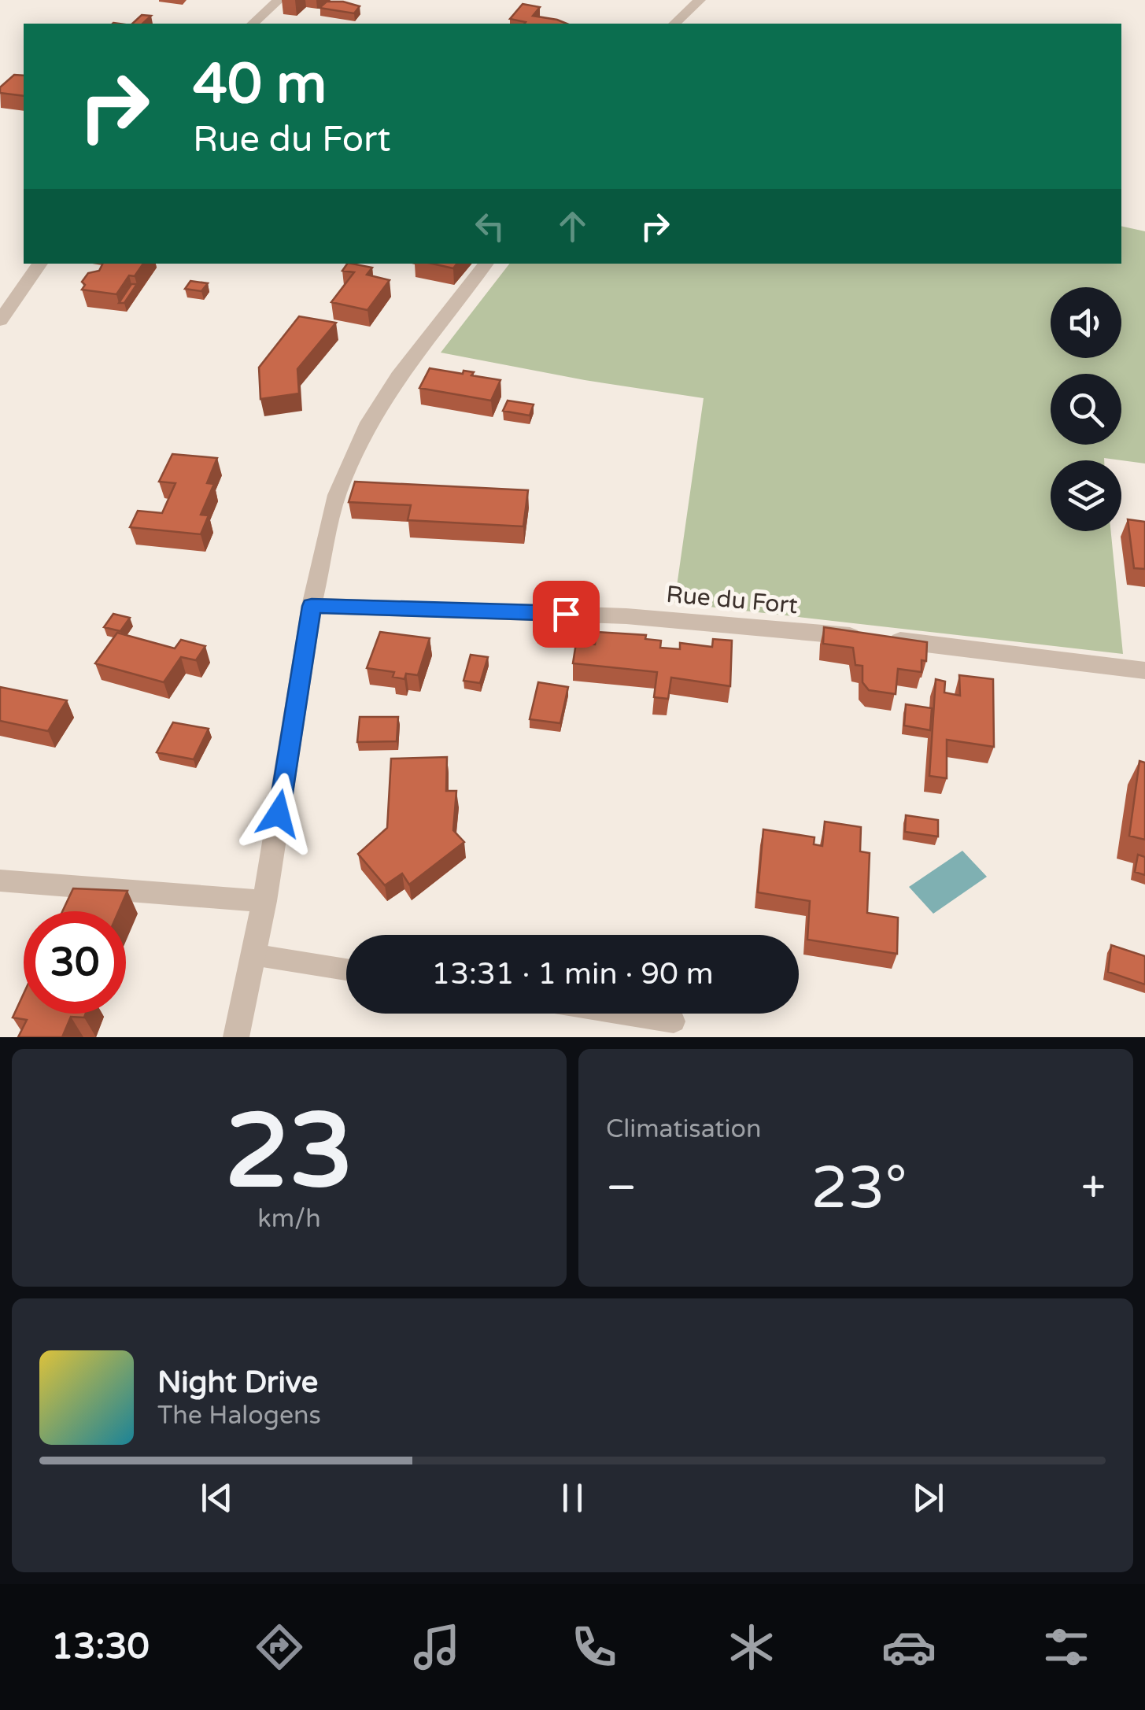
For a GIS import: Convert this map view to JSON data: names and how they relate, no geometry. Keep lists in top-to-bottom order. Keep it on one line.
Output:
{"streets":{"street":["Rue du Fort"]},"page":{"turn":["40 m","Rue du Fort"],"limit":"30","trip":"13:31 · 1 min · 90 m","tile":[["23","km/h"],"Climatisation"],"heat":["−","23°","+"],"song":["Night Drive","The Halogens"],"tabs":"13:30"}}
